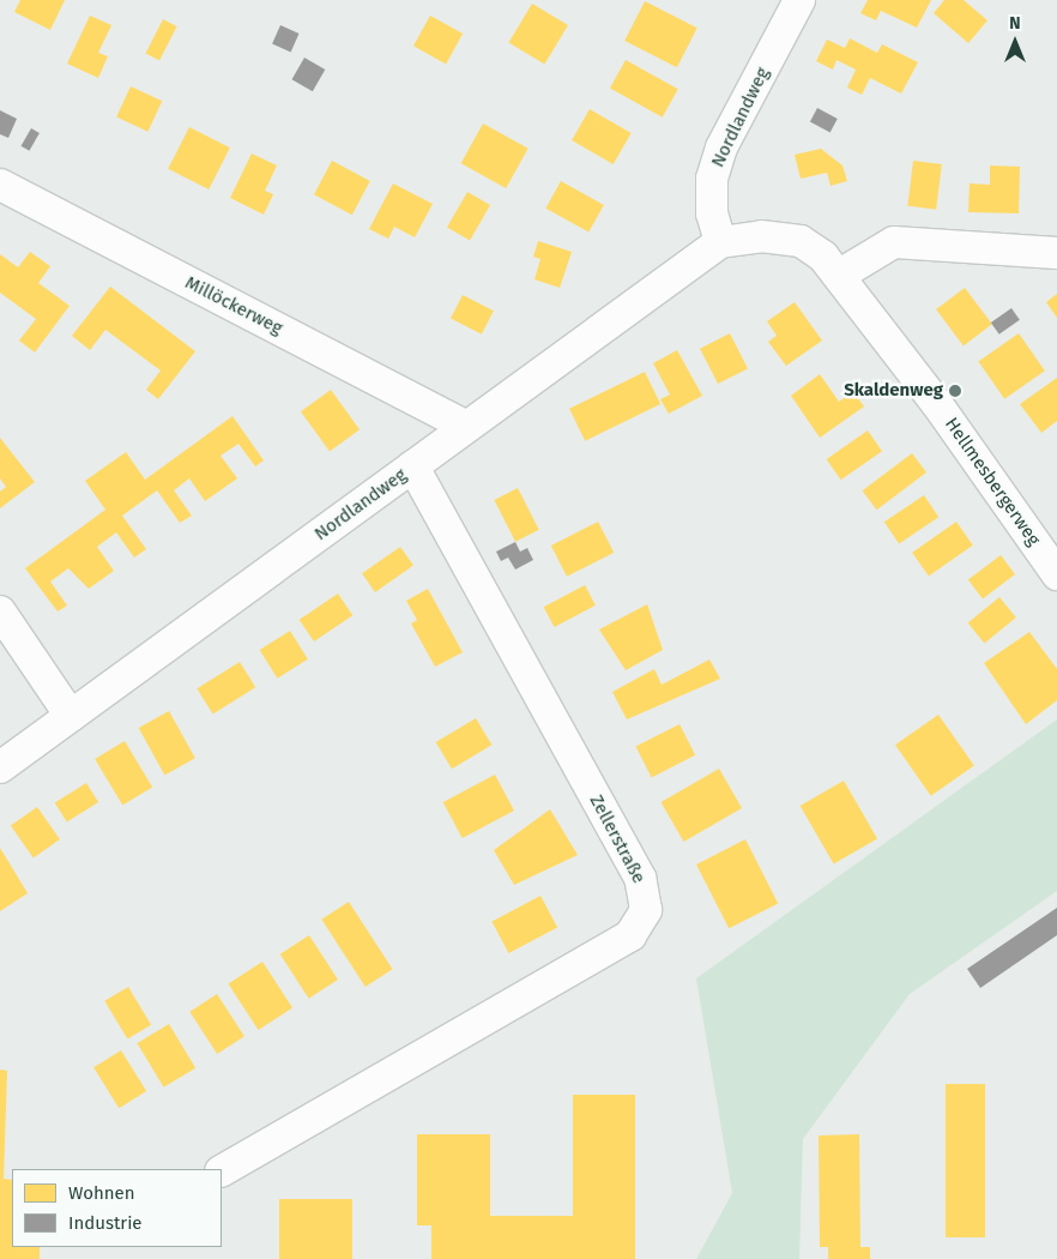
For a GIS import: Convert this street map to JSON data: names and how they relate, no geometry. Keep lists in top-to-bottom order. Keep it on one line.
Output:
{"streets":{"street":["Nordlandweg","Millöckerweg","Hellmesbergerweg","Zellerstraße"]},"crossings":[["Nordlandweg","Millöckerweg"],["Nordlandweg","Hellmesbergerweg"],["Nordlandweg","Zellerstraße"]],"places":["Skaldenweg"],"legend":["Wohnen","Industrie"],"north":"top"}
